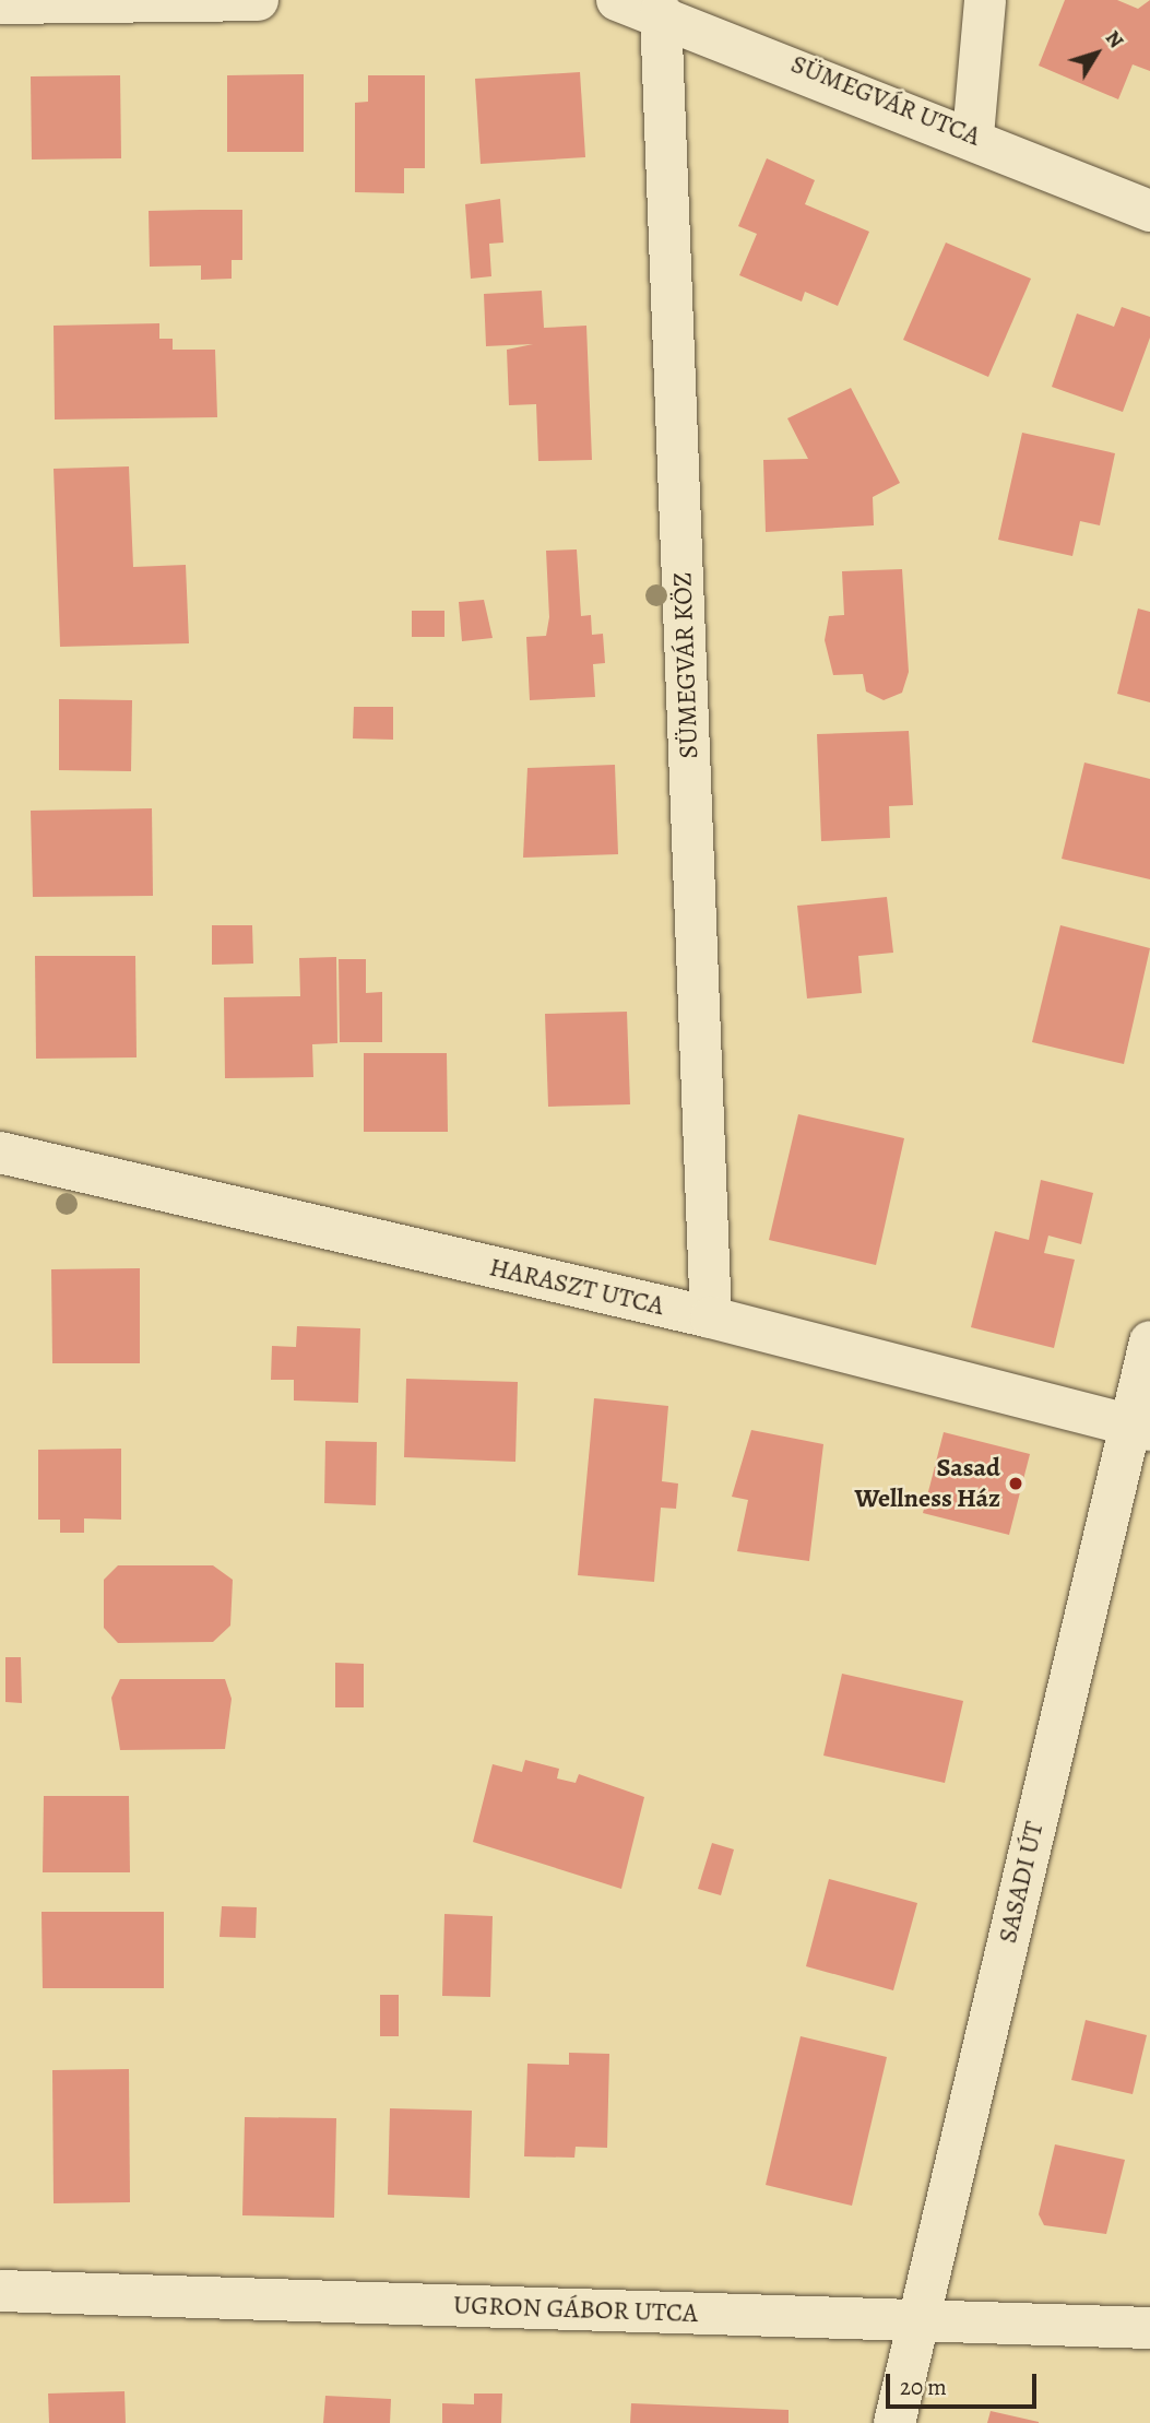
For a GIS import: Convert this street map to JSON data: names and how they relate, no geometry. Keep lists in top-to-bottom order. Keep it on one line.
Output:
{"streets":{"street":["SÜMEGVÁR UTCA","SÜMEGVÁR KÖZ","HARASZT UTCA","SASADI ÚT","UGRON GÁBOR UTCA"]},"crossings":[["SÜMEGVÁR UTCA","SÜMEGVÁR KÖZ"],["SÜMEGVÁR KÖZ","HARASZT UTCA"],["HARASZT UTCA","SASADI ÚT"],["SASADI ÚT","UGRON GÁBOR UTCA"]],"places":["Sasad Wellness Ház"],"scale_bar":"20 m","north":"top right"}
